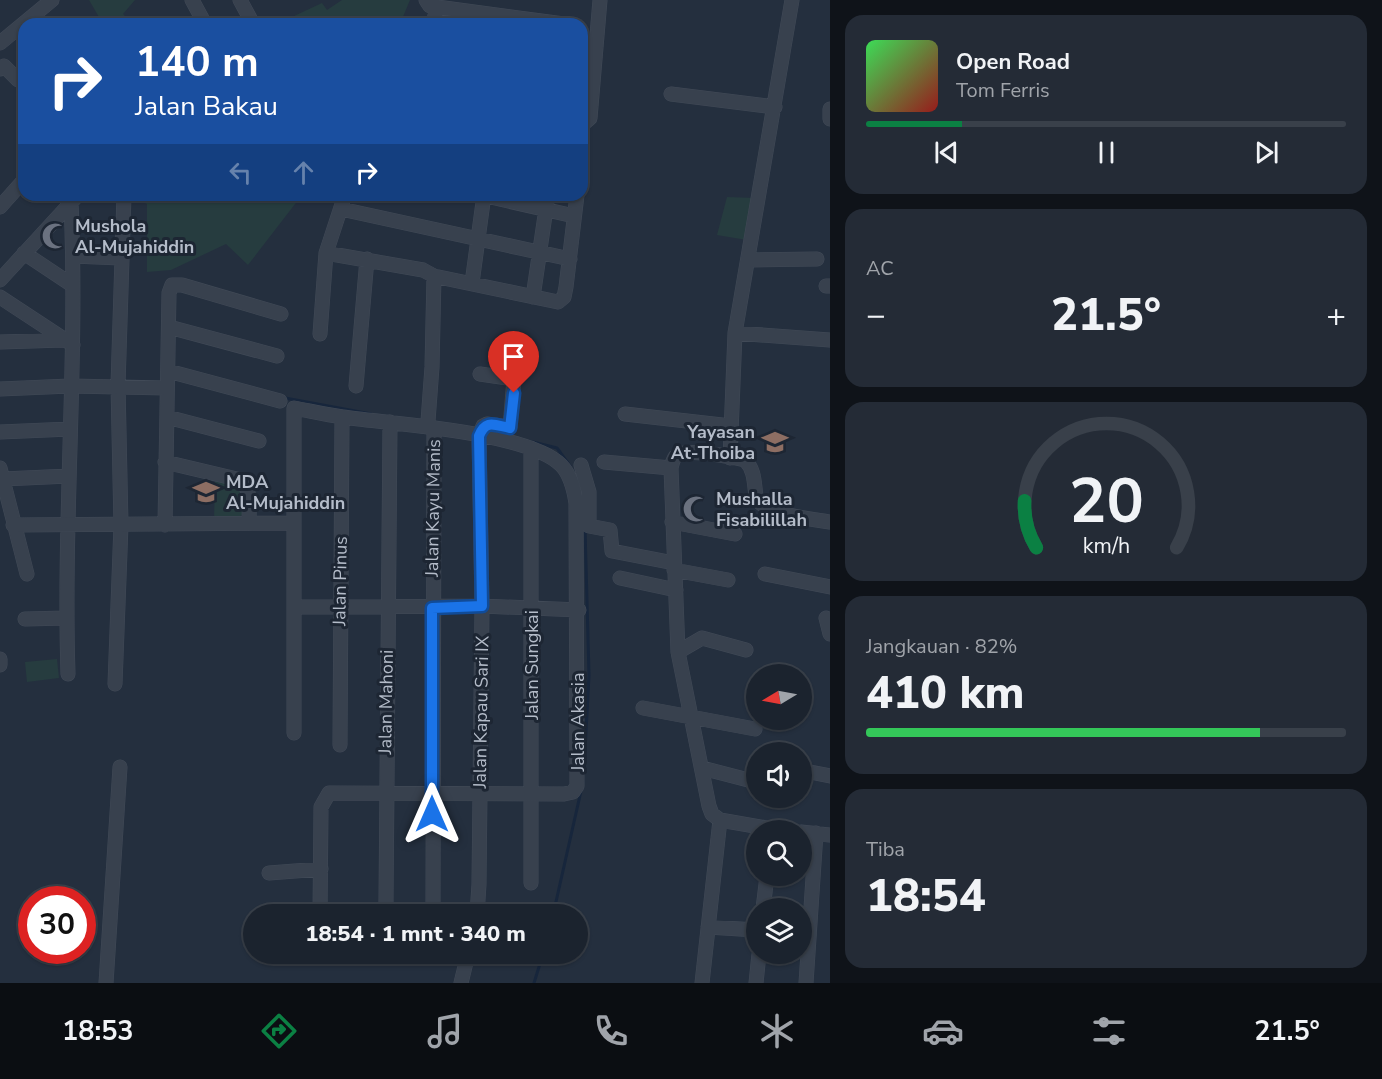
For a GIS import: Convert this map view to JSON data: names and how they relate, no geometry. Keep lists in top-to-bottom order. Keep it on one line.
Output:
{"streets":{"street":["Jalan Kayu Manis","Jalan Pinus","Jalan Sungkai","Jalan Mahoni","Jalan Kapau Sari IX","Jalan Akasia"]},"crossings":[["Jalan Kayu Manis","Jalan Akasia"],["Jalan Pinus","Jalan Akasia"],["Jalan Sungkai","Jalan Akasia"],["Jalan Mahoni","Jalan Akasia"],["Jalan Kapau Sari IX","Jalan Akasia"]],"places":{"mosque":["Mushola Al-Mujahiddin","Mushalla Fisabilillah"],"school or university":["Yayasan At-Thoiba","MDA Al-Mujahiddin"]},"north":"left","page":{"turn":["140 m","Jalan Bakau"],"song":["Open Road","Tom Ferris"],"tile":["AC",["Jangkauan · 82%","410 km"],["Tiba","18:54"]],"heat":["−","21.5°","+"],"limit":"30","trip":"18:54 · 1 mnt · 340 m","tabs":["18:53","21.5°"],"gauge":["20","km/h"]}}
